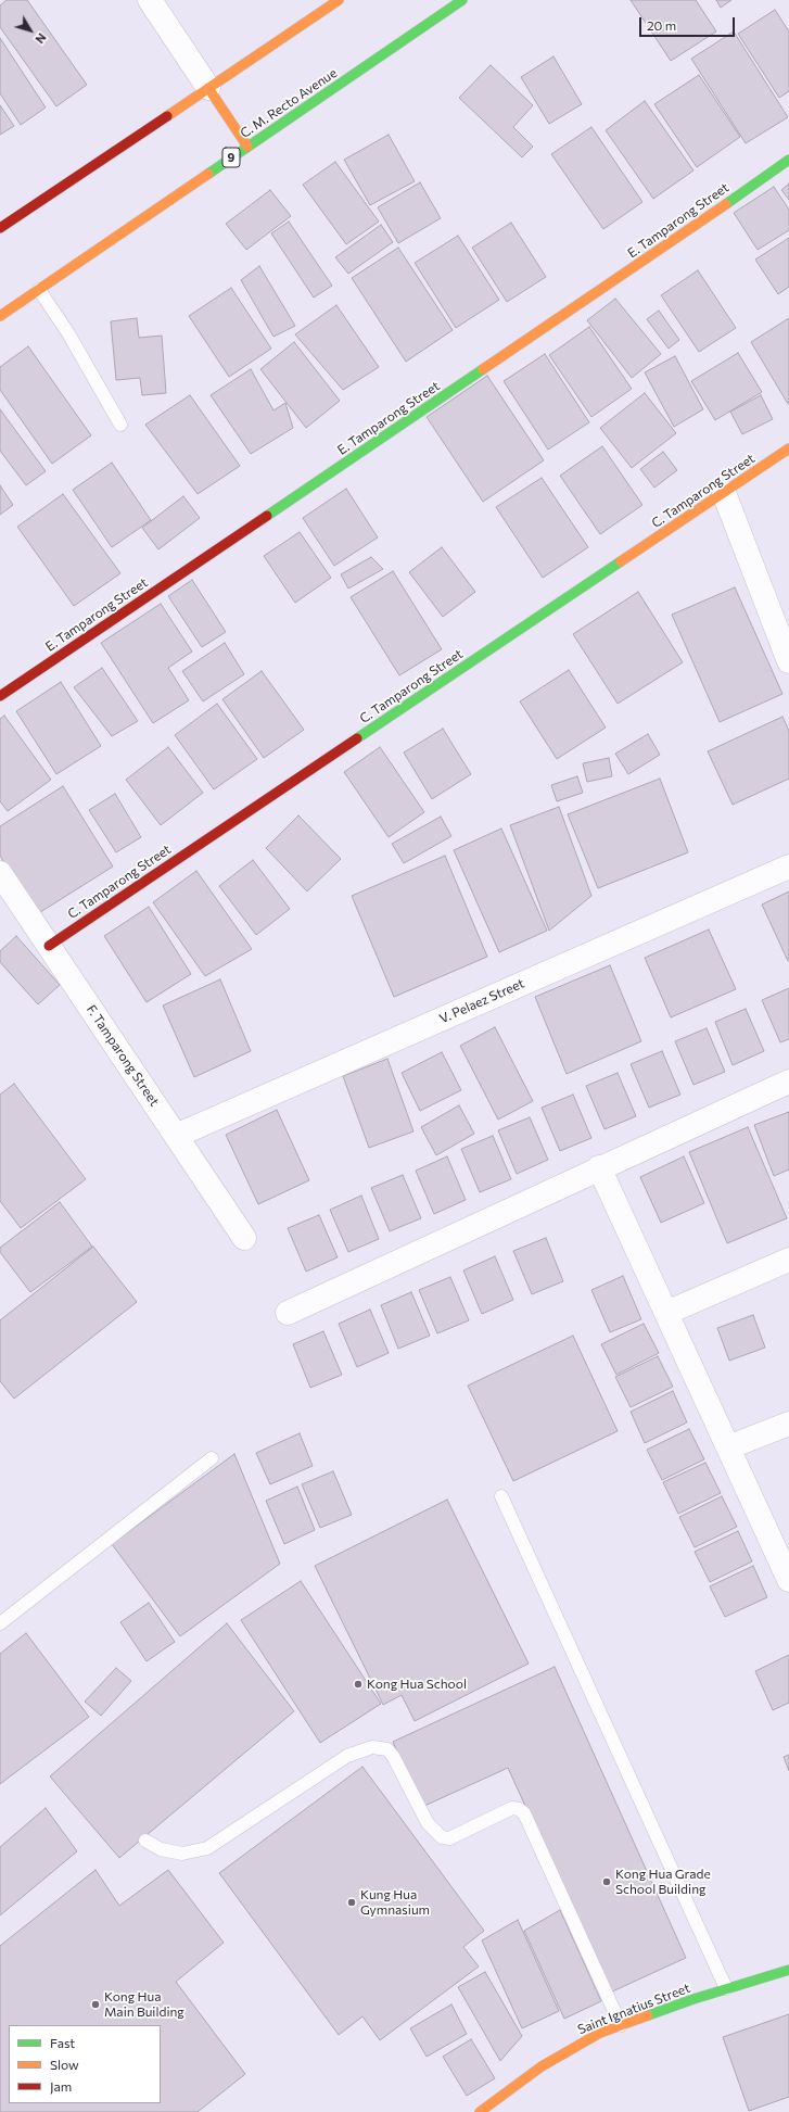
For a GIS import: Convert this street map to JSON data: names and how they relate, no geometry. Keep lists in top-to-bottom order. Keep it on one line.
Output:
{"streets":{"main road":["C. M. Recto Avenue","9","E. Tamparong Street","C. Tamparong Street","Saint Ignatius Street"],"street":["V. Pelaez Street","F. Tamparong Street"]},"crossings":[["C. Tamparong Street","F. Tamparong Street"],["V. Pelaez Street","F. Tamparong Street"]],"places":["Kong Hua School","Kong Hua Grade School Building","Kung Hua Gymnasium","Kong Hua Main Building"],"legend":["Fast","Slow","Jam"],"scale_bar":"20 m","north":"bottom right"}
